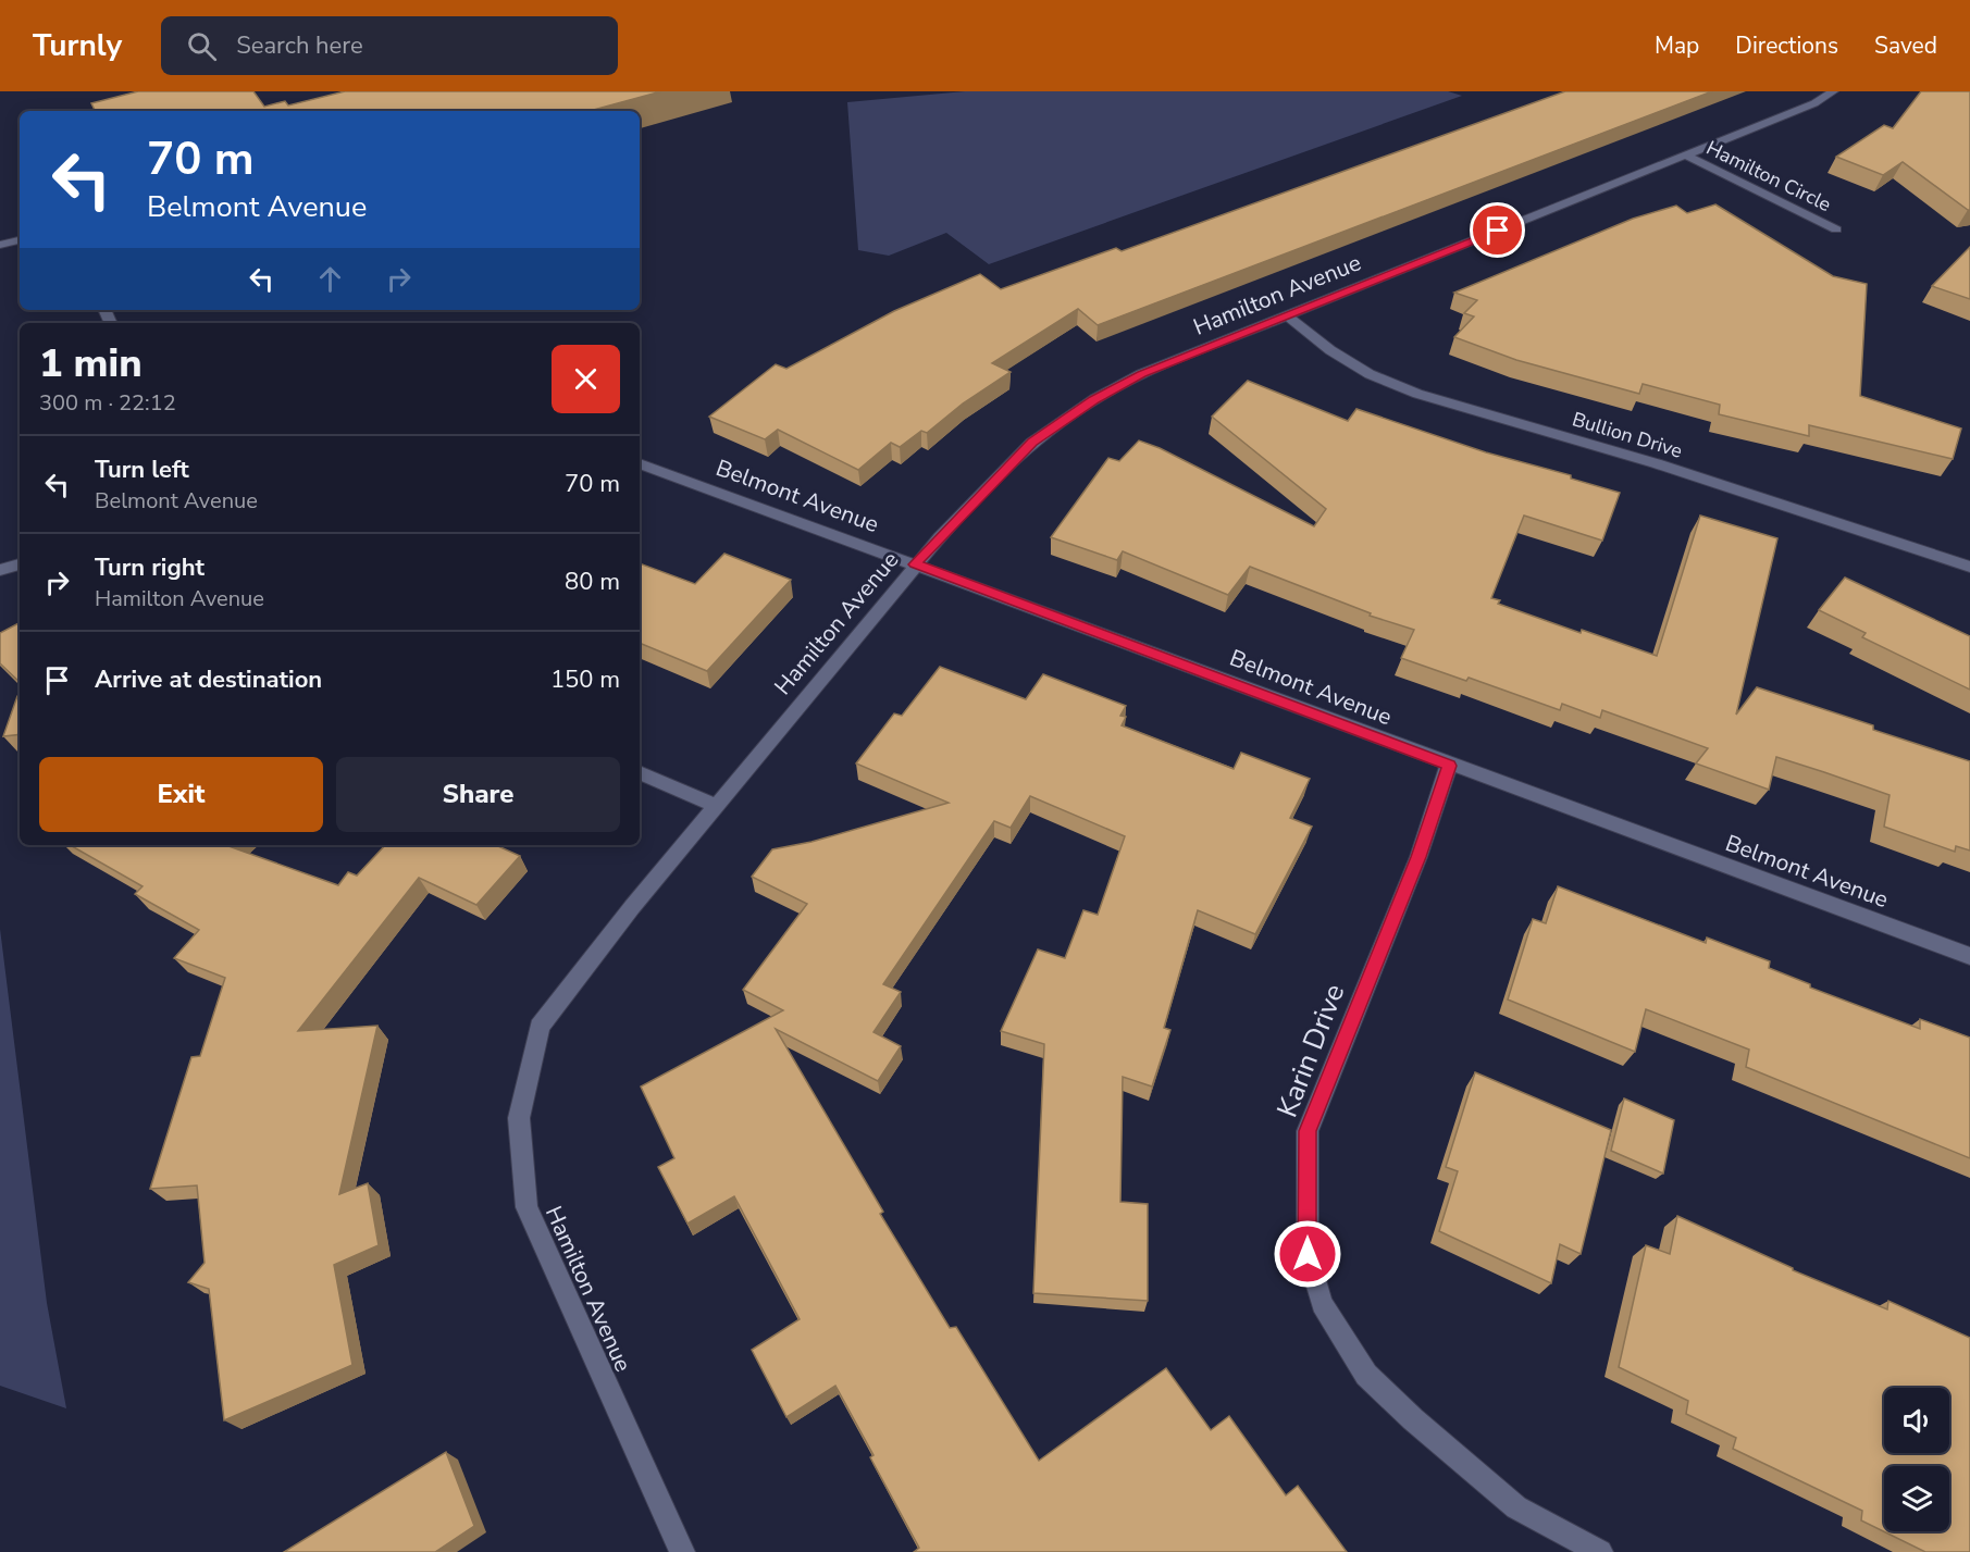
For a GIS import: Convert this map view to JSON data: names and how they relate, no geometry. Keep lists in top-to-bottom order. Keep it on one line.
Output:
{"streets":{"street":["Hamilton Circle","Hamilton Avenue","Bullion Drive","Belmont Avenue","Karin Drive"]},"crossings":[["Hamilton Circle","Hamilton Avenue"],["Hamilton Avenue","Bullion Drive"],["Hamilton Avenue","Belmont Avenue"],["Belmont Avenue","Karin Drive"]],"page":{"header":"Turnly","search":"Search here","nav":["Map","Directions","Saved"],"turn":["70 m","Belmont Avenue"],"heading":["1 min","300 m · 22:12"],"list":[{"name":"Turn left","note":"Belmont Avenue","value":"70 m"},{"name":"Turn right","note":"Hamilton Avenue","value":"80 m"},{"name":"Arrive at destination","value":"150 m"}],"buttons":["Exit","Share"]}}
